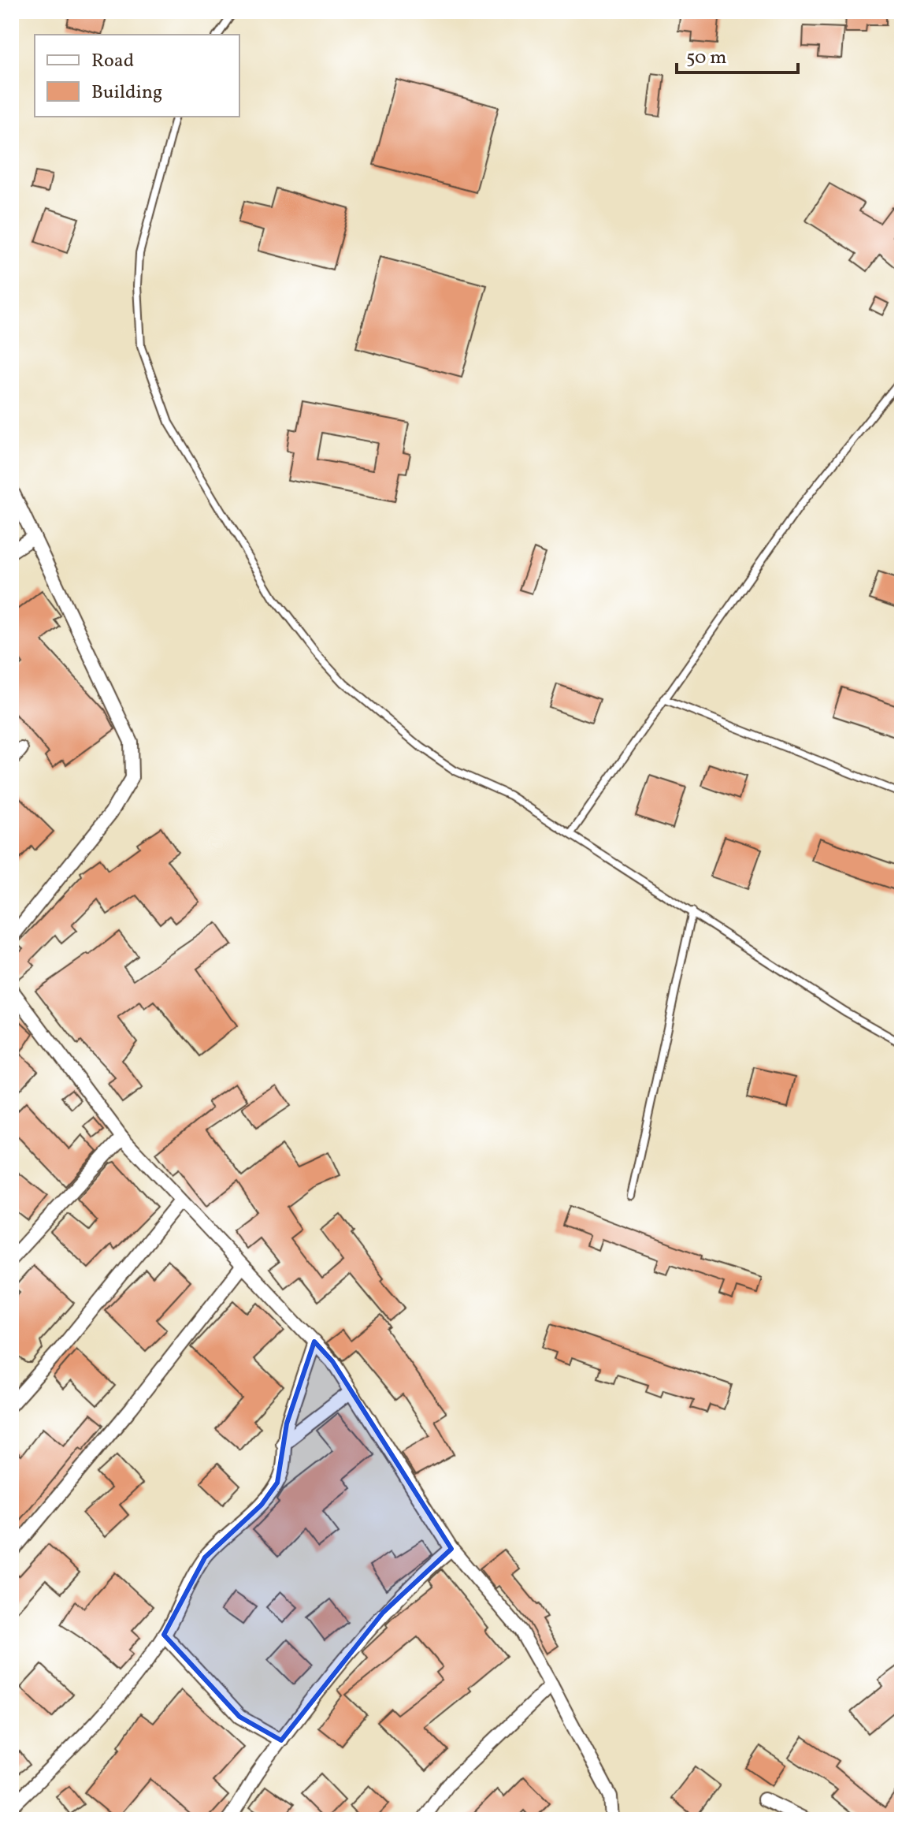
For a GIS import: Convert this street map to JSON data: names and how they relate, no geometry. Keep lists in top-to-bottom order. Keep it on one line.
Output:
{"legend":["Road","Building"],"scale_bar":"50 m"}
